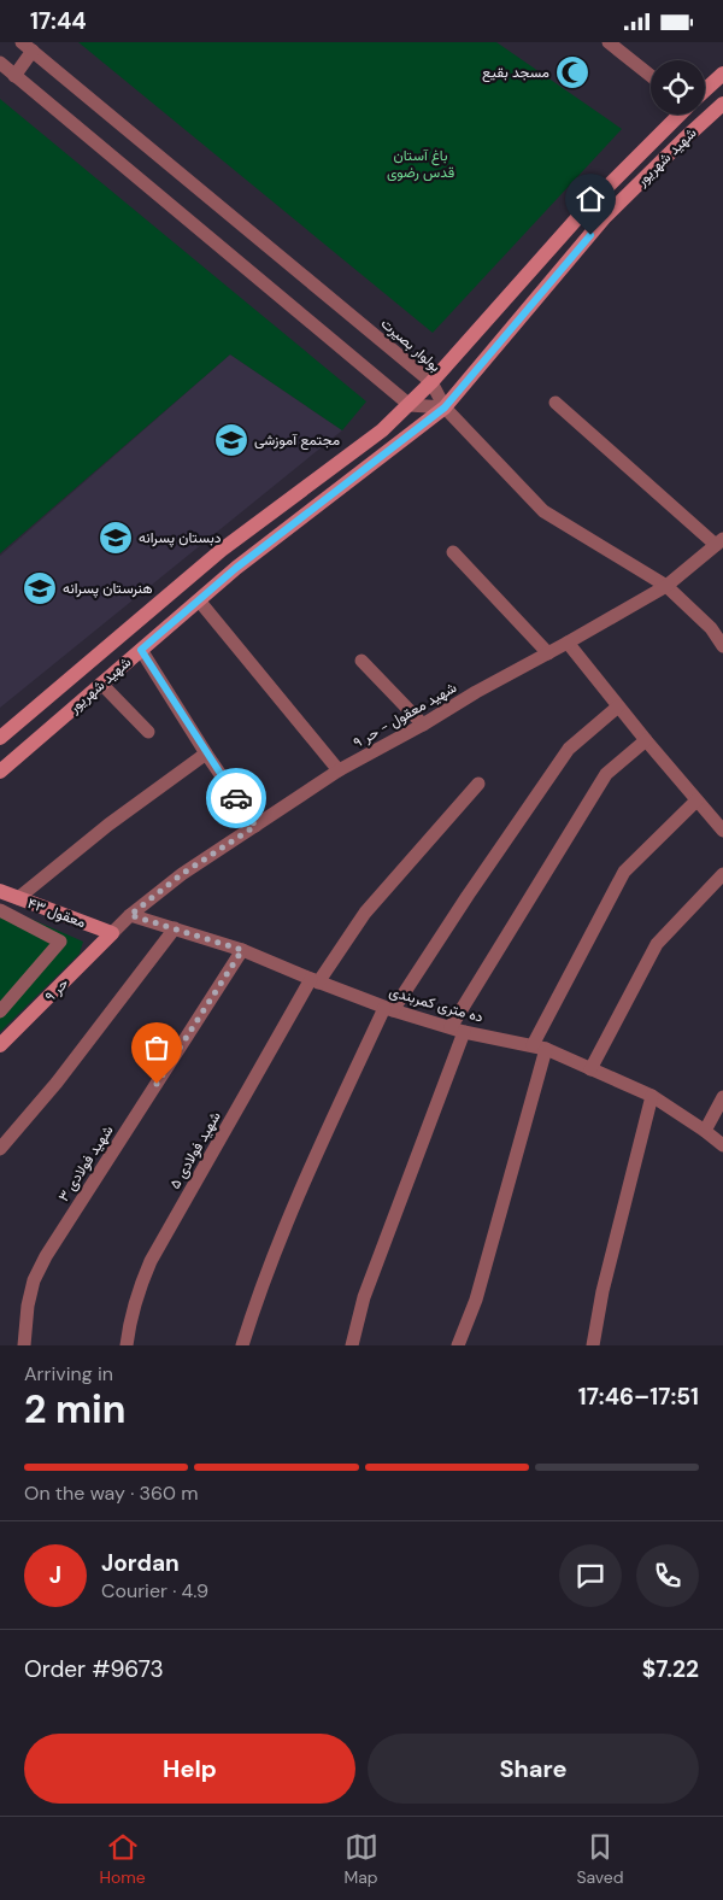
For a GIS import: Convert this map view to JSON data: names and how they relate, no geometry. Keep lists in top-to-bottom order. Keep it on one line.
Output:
{"streets":{"street":["شهید شهریور","بولوار بصیرت","شهید معقول - حر ۹","معقول ۴۳","حر ۹","ده متری کمربندی","شهید فولادی ۵","شهید فولادی ۳"]},"crossings":[["شهید شهریور","بولوار بصیرت"],["بولوار بصیرت","شهید معقول - حر ۹"],["شهید معقول - حر ۹","معقول ۴۳"],["شهید معقول - حر ۹","حر ۹"],["شهید معقول - حر ۹","ده متری کمربندی"],["معقول ۴۳","حر ۹"],["ده متری کمربندی","شهید فولادی ۵"],["ده متری کمربندی","شهید فولادی ۳"]],"parks":["باغ آستان قدس رضوی"],"places":{"mosque":["مسجد بقیع"],"school or university":["مجتمع آموزشی","دبستان پسرانه","هنرستان پسرانه"]},"page":{"status":"17:44","heading":["2 min","Arriving in","17:46–17:51"],"panel":["Jordan","Courier · 4.9","Order #9673","$7.22"],"bar":"On the way · 360 m","round":"J","buttons":["Help","Share"],"tabs":["Home","Map","Saved"]}}
